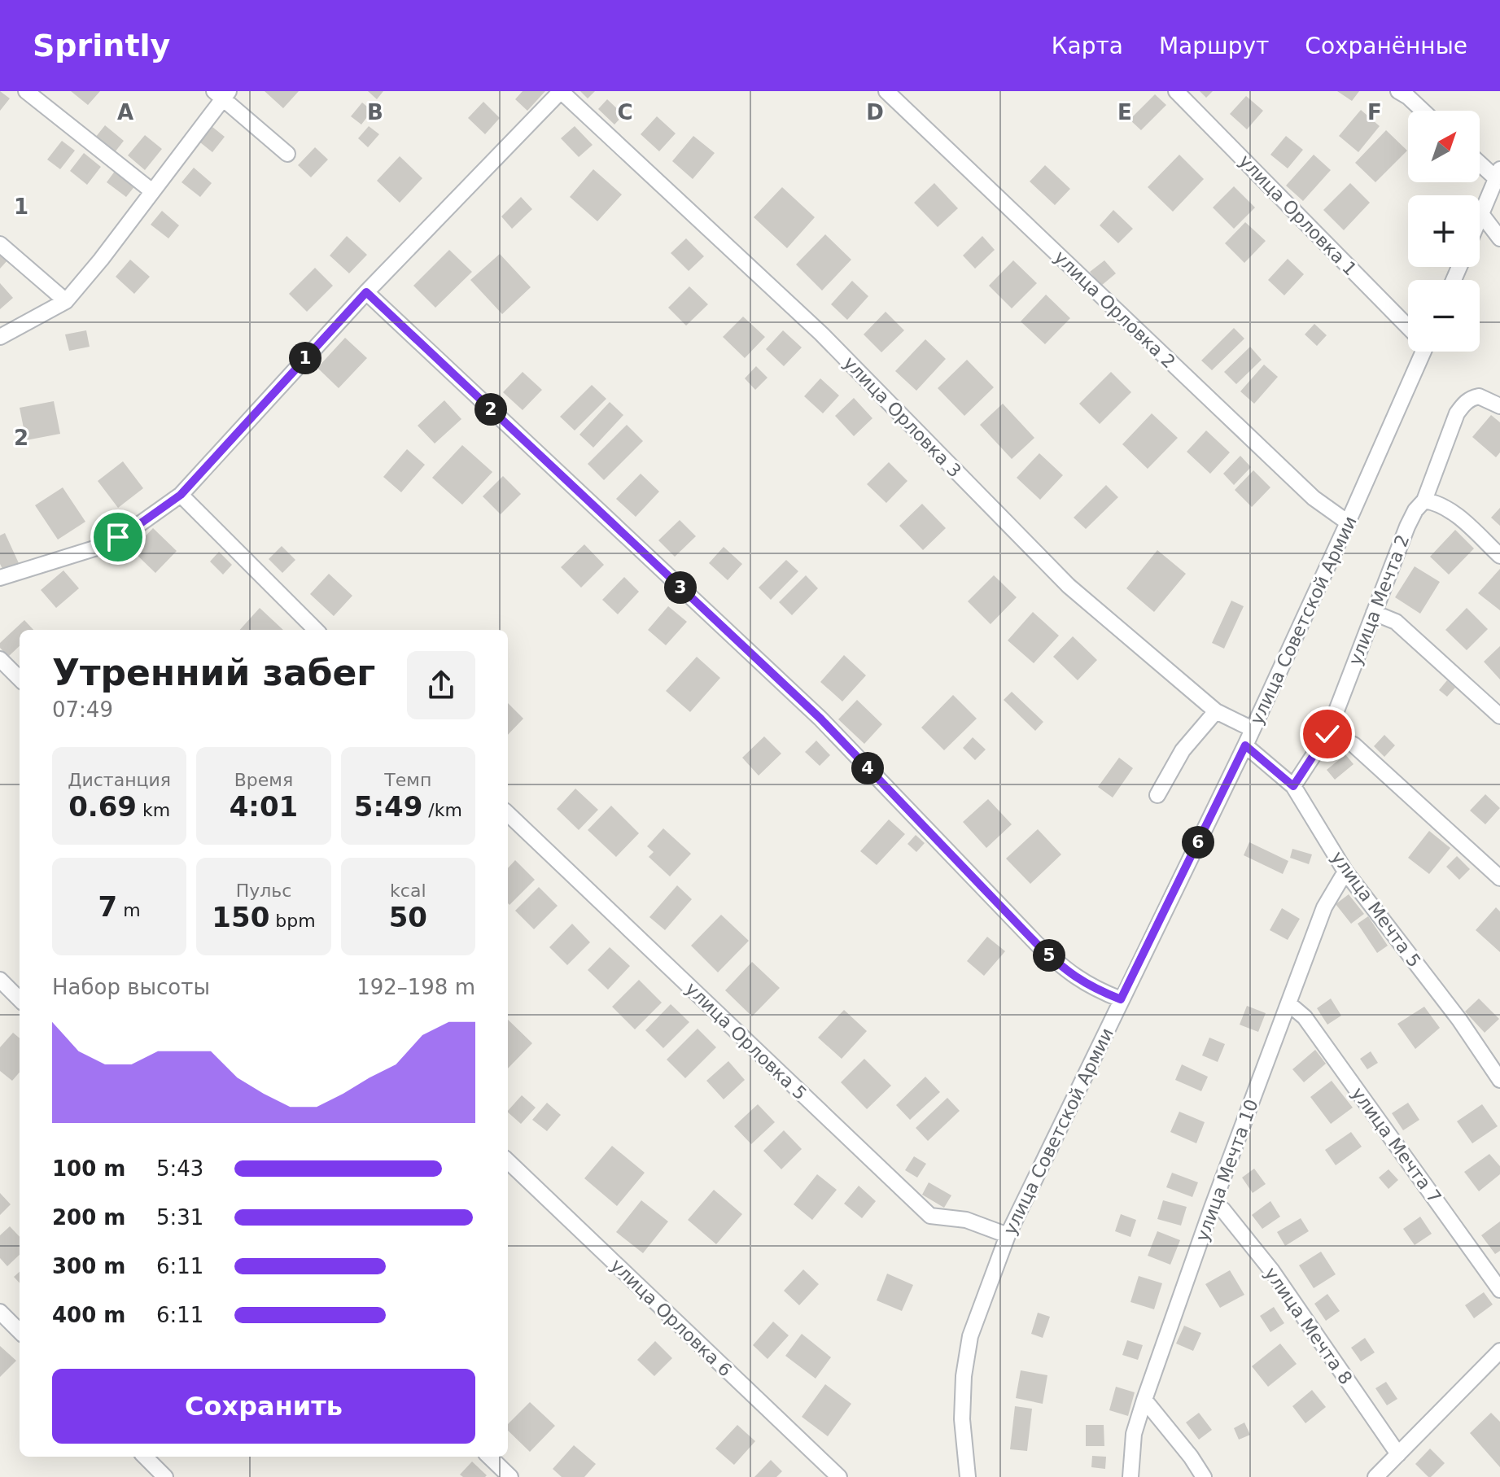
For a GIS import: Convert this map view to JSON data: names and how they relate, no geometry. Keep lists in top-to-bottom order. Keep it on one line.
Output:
{"streets":{"street":["улица Орловка 1","улица Орловка 2","улица Орловка 3","улица Мечта 2","улица Советской Армии","улица Мечта 5","улица Орловка 5","улица Мечта 7","улица Мечта 10","улица Орловка 6","улица Мечта 8"]},"crossings":[["улица Орловка 2","улица Советской Армии"],["улица Орловка 3","улица Советской Армии"],["улица Мечта 2","улица Мечта 5"],["улица Советской Армии","улица Мечта 5"],["улица Советской Армии","улица Орловка 5"],["улица Мечта 5","улица Мечта 10"],["улица Мечта 7","улица Мечта 10"],["улица Мечта 10","улица Мечта 8"]],"north":"top right","page":{"header":"Sprintly","nav":["Карта","Маршрут","Сохранённые"],"map_buttons":["+","−"],"pins":["1","2","3","4","6","5"],"heading":["Утренний забег","07:49"],"stats":[["Дистанция","0.69 km"],["Время","4:01"],["Темп","5:49 /km"],["7 m"],["Пульс","150 bpm"],["kcal","50"]],"chart":["Набор высоты","192–198 m"],"list":[{"name":"100 m","note":"5:43"},{"name":"200 m","note":"5:31"},{"name":"300 m","note":"6:11"},{"name":"400 m","note":"6:11"}],"buttons":"Сохранить"},"grid":{"columns":["A","B","C","D","E","F"],"rows":["1","2"]}}
